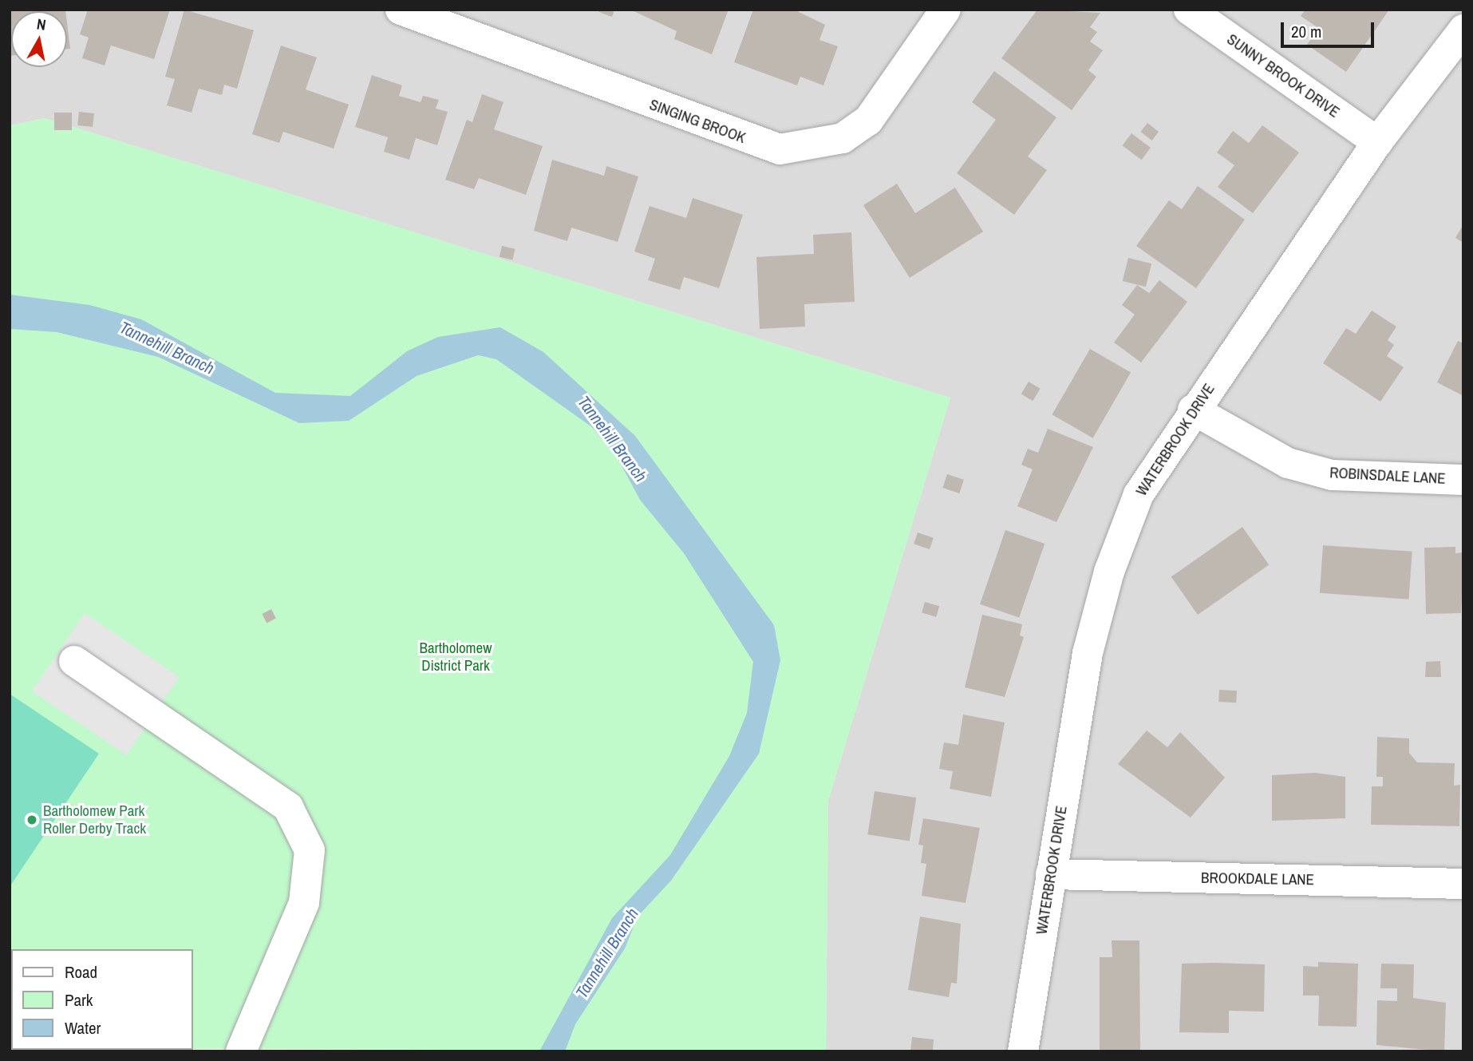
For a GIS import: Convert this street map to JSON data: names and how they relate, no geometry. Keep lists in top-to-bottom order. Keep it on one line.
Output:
{"streets":{"street":["SUNNY BROOK DRIVE","SINGING BROOK","WATERBROOK DRIVE","ROBINSDALE LANE","BROOKDALE LANE"]},"crossings":[["SUNNY BROOK DRIVE","WATERBROOK DRIVE"],["WATERBROOK DRIVE","ROBINSDALE LANE"],["WATERBROOK DRIVE","BROOKDALE LANE"]],"water":["Tannehill Branch"],"parks":["Bartholomew District Park"],"places":["Bartholomew Park Roller Derby Track"],"legend":["Road","Park","Water"],"scale_bar":"20 m","north":"top"}
